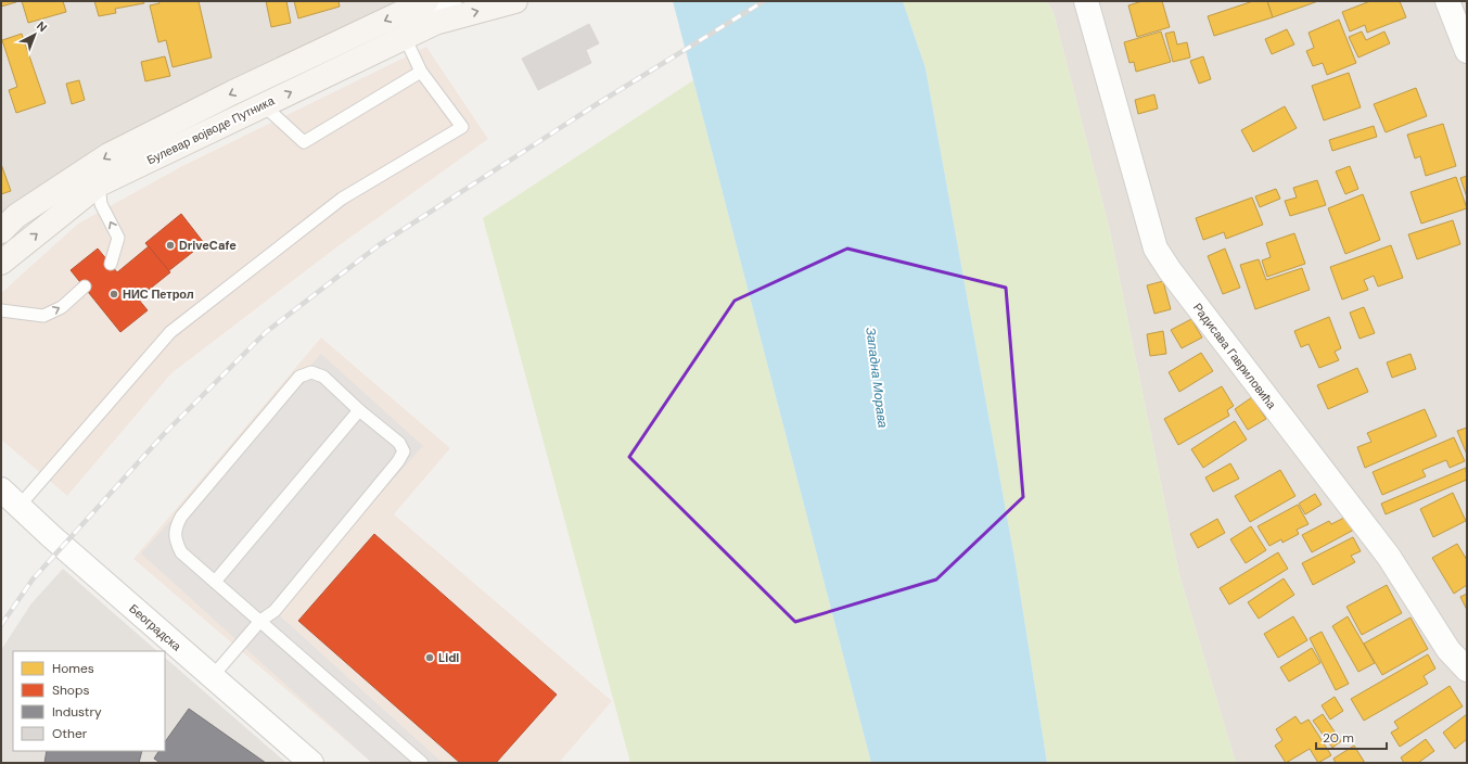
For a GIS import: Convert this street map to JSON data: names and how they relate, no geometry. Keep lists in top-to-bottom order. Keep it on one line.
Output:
{"streets":{"main road":["Булевар војводе Путника"],"street":["Радисава Гавриловића","Београдска"]},"water":["Западна Морава"],"places":["DriveCafe","НИС Петрол","Lidl"],"legend":["Homes","Shops","Industry","Other"],"scale_bar":"20 m","north":"top right"}
